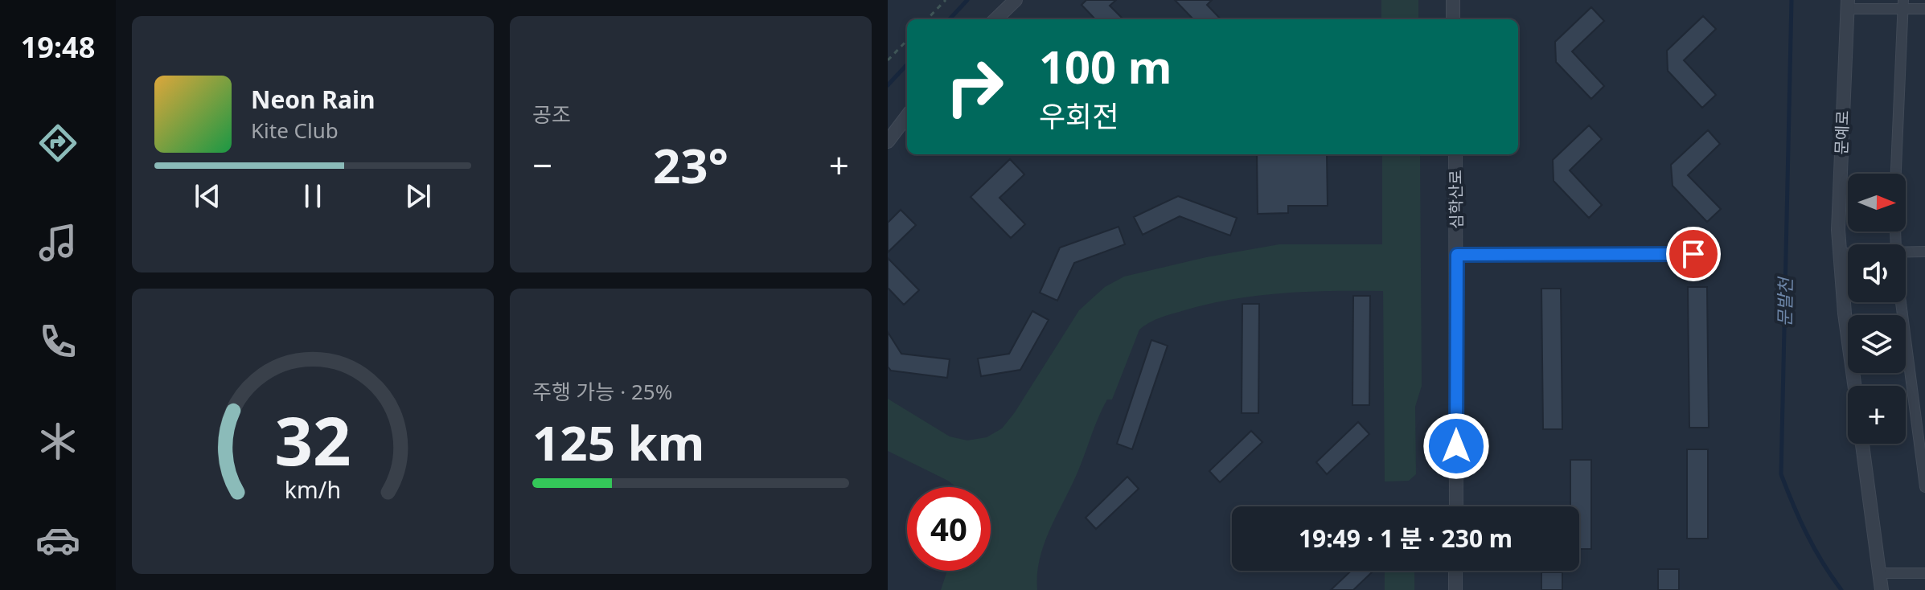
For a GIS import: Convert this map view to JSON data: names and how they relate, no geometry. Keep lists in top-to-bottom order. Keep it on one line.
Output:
{"streets":{"street":["문예로","심학산로"]},"water":["문발천"],"north":"right","page":{"tabs":"19:48","tile":["공조",["주행 가능 · 25%","125 km"]],"turn":["100 m","우회전"],"song":["Neon Rain","Kite Club"],"heat":["−","23°","+"],"map_buttons":"+","limit":"40","trip":"19:49 · 1 분 · 230 m","gauge":["32","km/h"]}}
